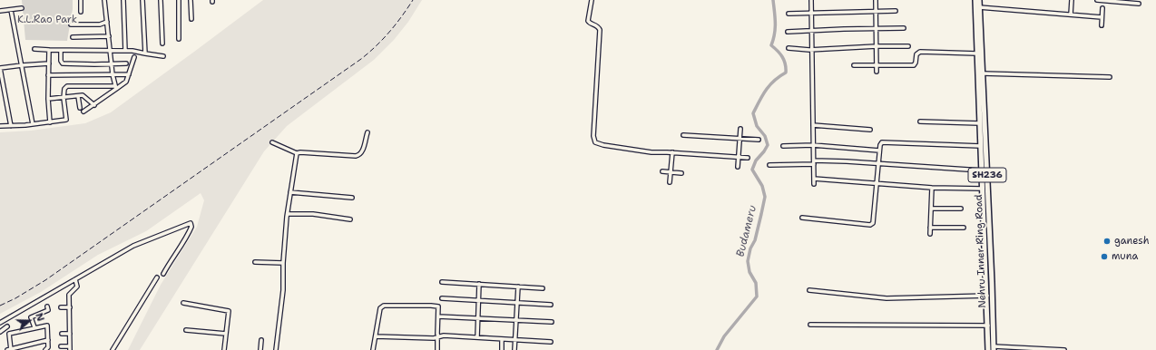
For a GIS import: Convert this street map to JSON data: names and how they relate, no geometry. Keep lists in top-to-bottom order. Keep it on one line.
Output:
{"streets":{"main road":["SH236","Nehru Inner Ring Road"]},"crossings":[["SH236","Nehru Inner Ring Road"]],"water":["Budameru"],"parks":["K.L.Rao Park"],"places":["ganesh","muna"],"north":"right"}
